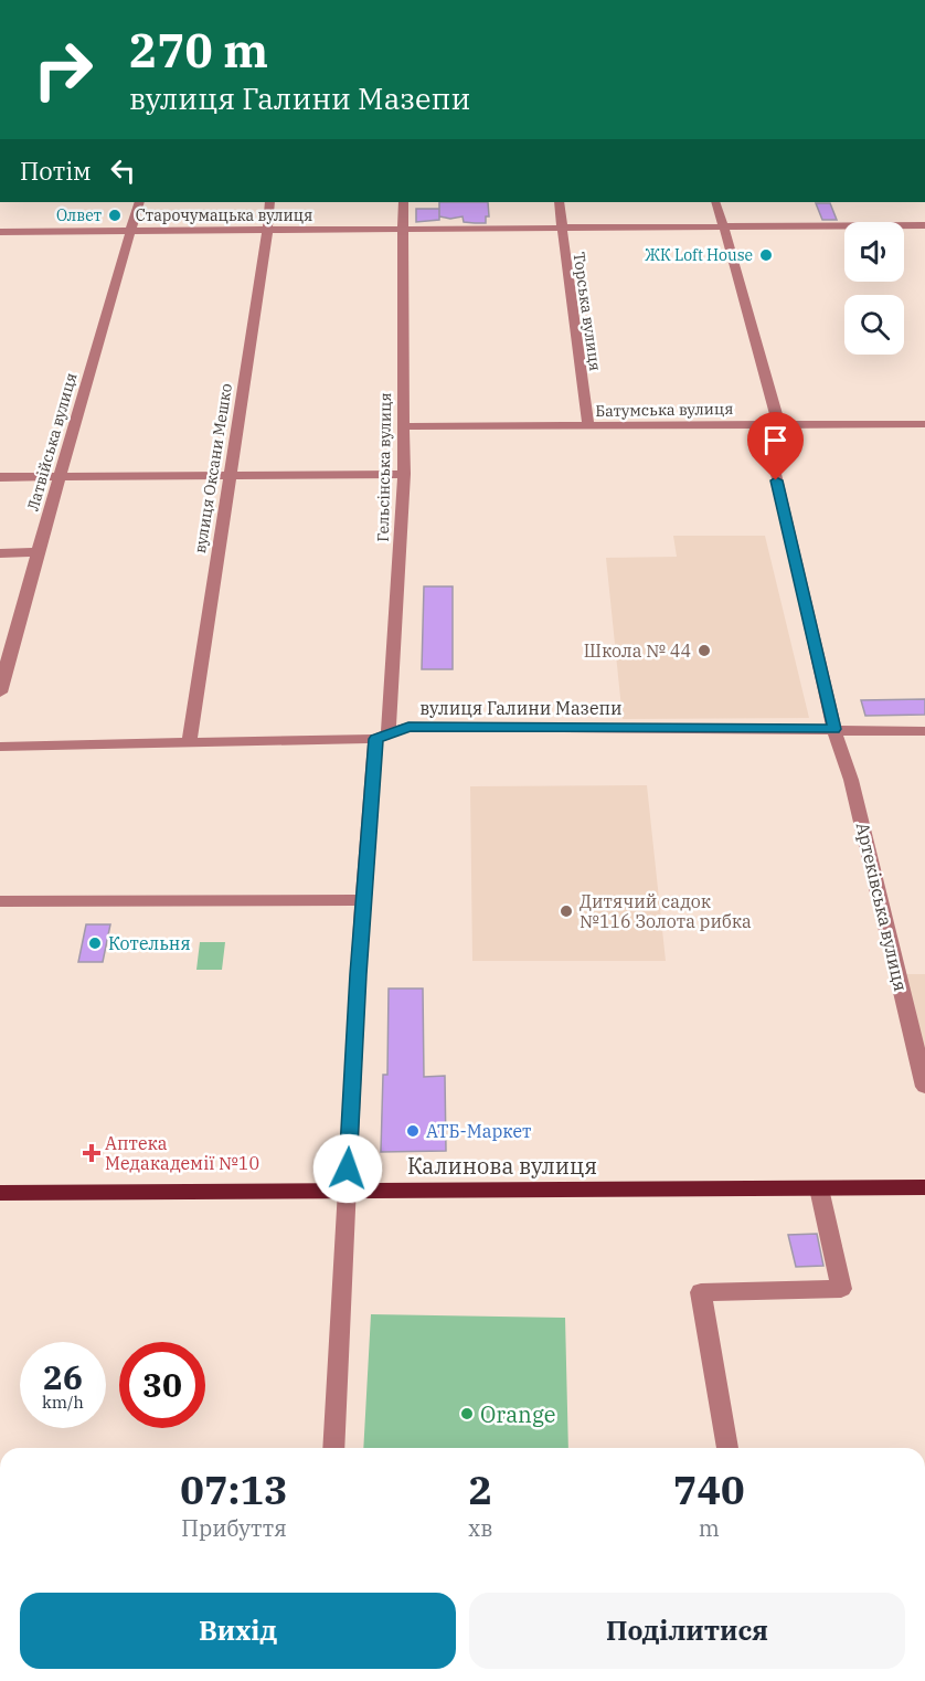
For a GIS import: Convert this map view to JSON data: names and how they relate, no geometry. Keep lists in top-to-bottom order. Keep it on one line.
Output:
{"streets":{"main road":["Калинова вулиця"],"street":["Старочумацька вулиця","Торська вулиця","Батумська вулиця","Латвійська вулиця","Гельсінська вулиця","вулиця Оксани Мешко","вулиця Галини Мазепи","Артеківська вулиця"]},"crossings":[["Старочумацька вулиця","Торська вулиця"],["Старочумацька вулиця","Латвійська вулиця"],["Старочумацька вулиця","Гельсінська вулиця"],["Старочумацька вулиця","вулиця Оксани Мешко"],["Торська вулиця","Батумська вулиця"],["Батумська вулиця","Гельсінська вулиця"],["Батумська вулиця","Артеківська вулиця"],["Гельсінська вулиця","вулиця Галини Мазепи"],["Гельсінська вулиця","Калинова вулиця"],["вулиця Оксани Мешко","вулиця Галини Мазепи"],["вулиця Галини Мазепи","Артеківська вулиця"]],"places":{"other":["Олвет","ЖК Loft House","Школа № 44","Дитячий садок №116 Золота рибка","Котельня","АТБ-Маркет","Orange"],"health":["Аптека Медакадемії №10"]},"page":{"turn":["270 m","вулиця Галини Мазепи"],"then":"Потім","speed":"26 km/h","limit":"30","eta":["07:13","Прибуття","2","хв","740","m"],"buttons":["Вихід","Поділитися"]}}
